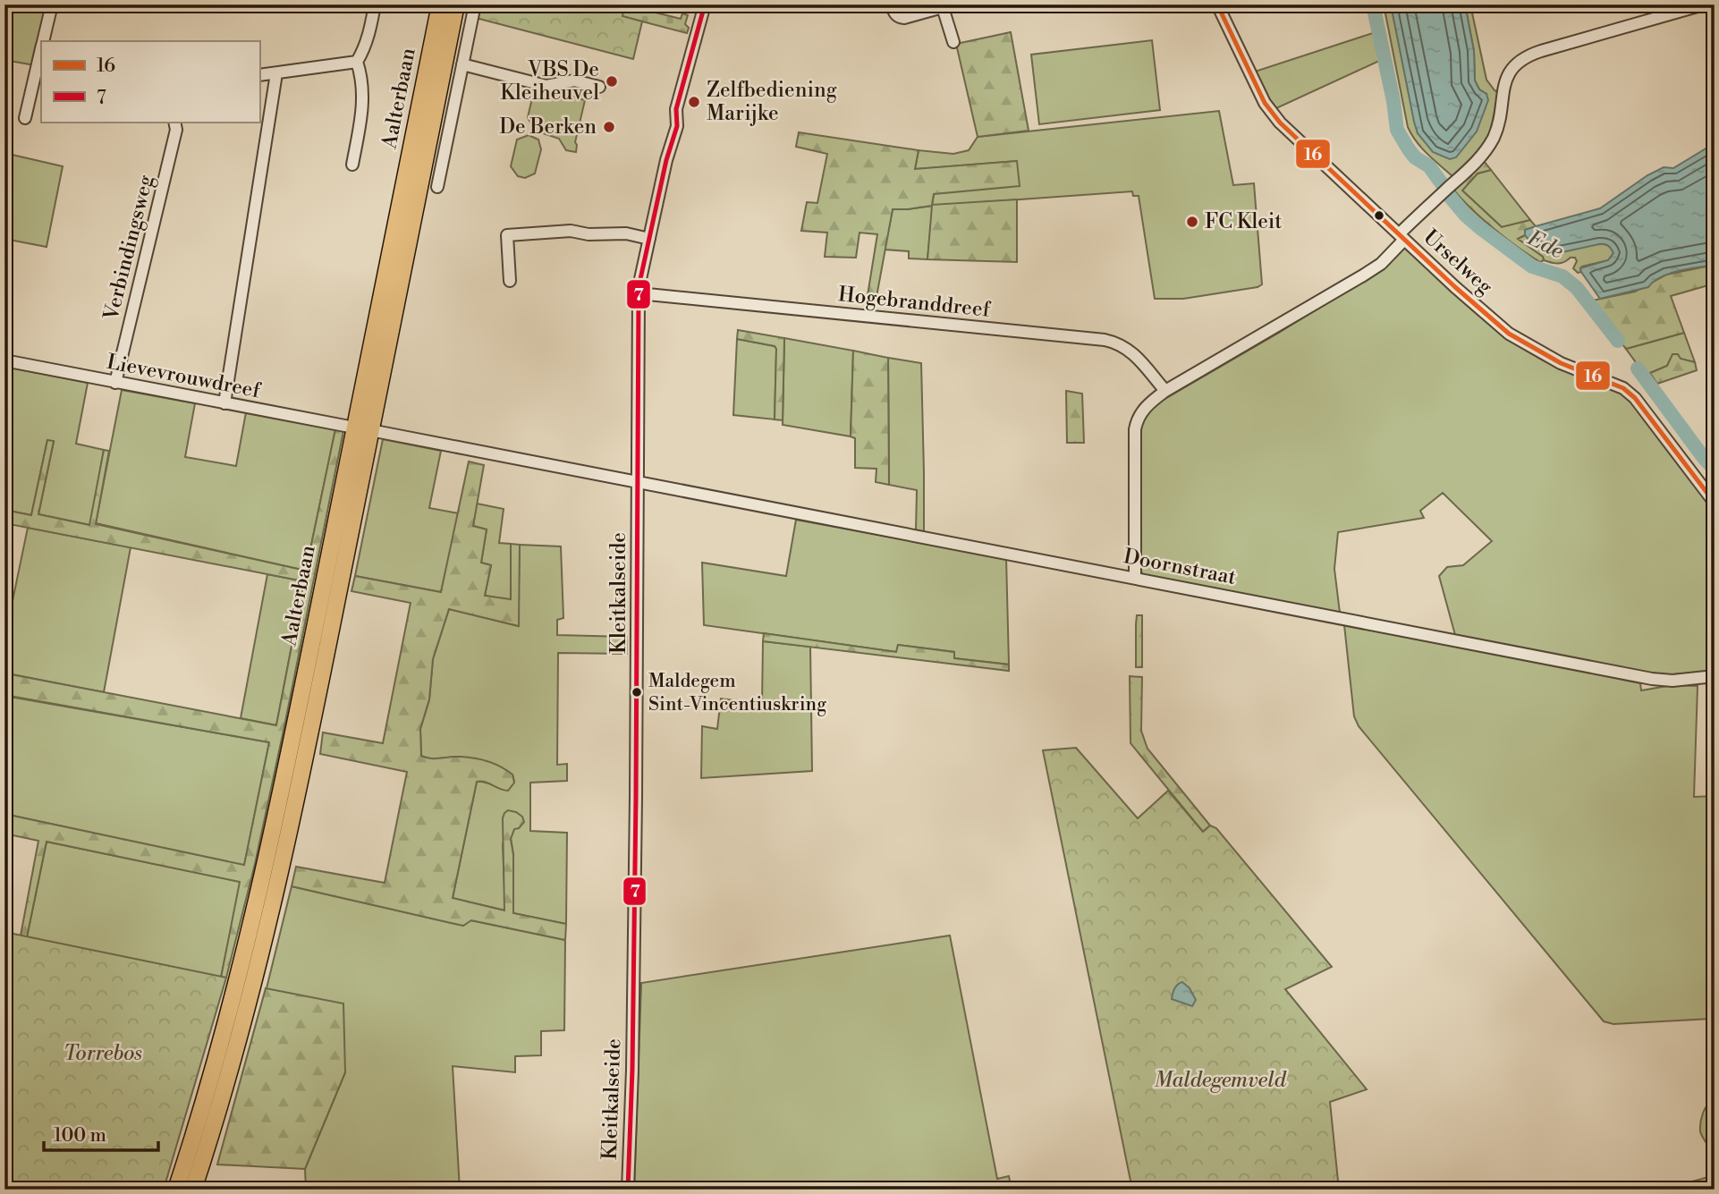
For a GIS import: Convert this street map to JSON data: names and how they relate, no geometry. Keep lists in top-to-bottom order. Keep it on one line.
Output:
{"streets":{"highway":["Aalterbaan"],"street":["Verbindingsweg","Urselweg","Hogebranddreef","Lievevrouwdreef","Doornstraat","Kleitkalseide"]},"crossings":[["Aalterbaan","Lievevrouwdreef"],["Verbindingsweg","Lievevrouwdreef"],["Hogebranddreef","Kleitkalseide"],["Lievevrouwdreef","Doornstraat"],["Lievevrouwdreef","Kleitkalseide"],["Doornstraat","Kleitkalseide"]],"water":["Ede"],"parks":["Torrebos","Maldegemveld"],"places":["VBS De Kleiheuvel","Zelfbediening Marijke","De Berken","FC Kleit","Maldegem Sint-Vincentiuskring"],"lines":["transit line 16","transit line 7"],"legend":["16","7"],"scale_bar":"100 m"}
